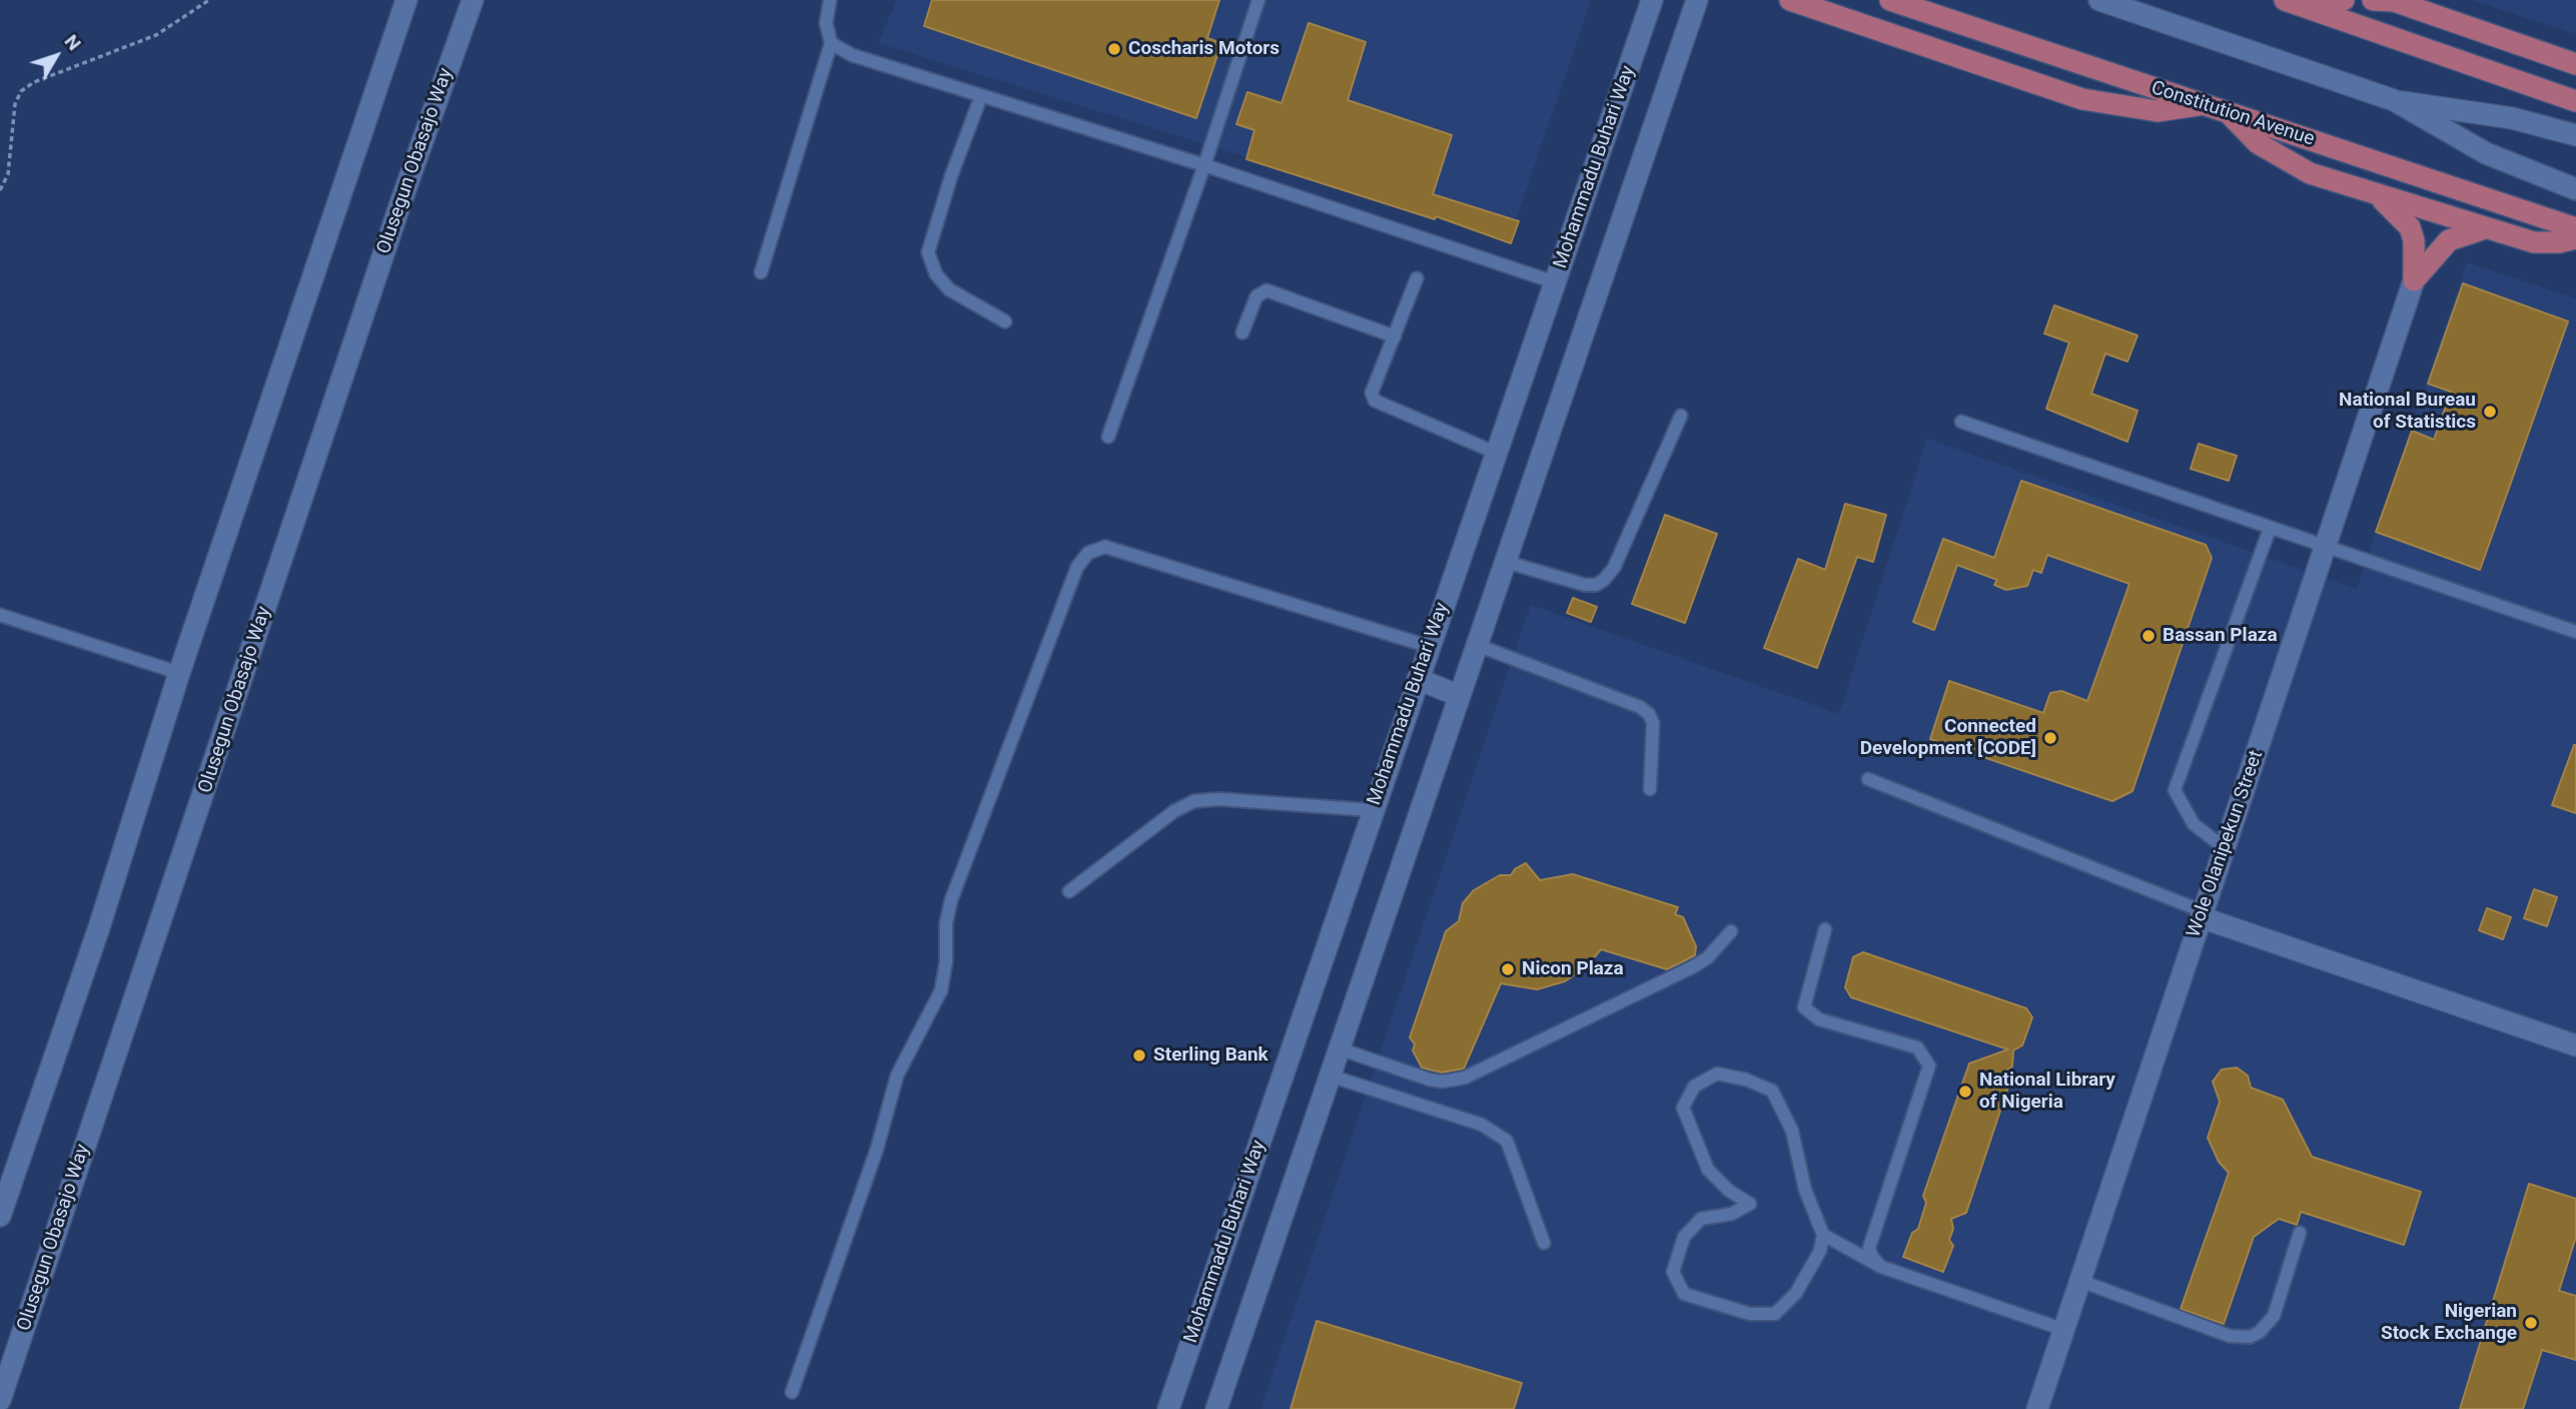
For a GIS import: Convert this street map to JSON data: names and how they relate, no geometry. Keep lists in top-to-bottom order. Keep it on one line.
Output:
{"streets":{"main road":["Constitution Avenue","Olusegun Obasajo Way","Mohammadu Buhari Way","Wole Olanipekun Street"]},"places":["Coscharis Motors","National Bureau of Statistics","Bassan Plaza","Connected Development [CODE]","Nicon Plaza","Sterling Bank","National Library of Nigeria","Nigerian Stock Exchange"],"north":"top right"}
